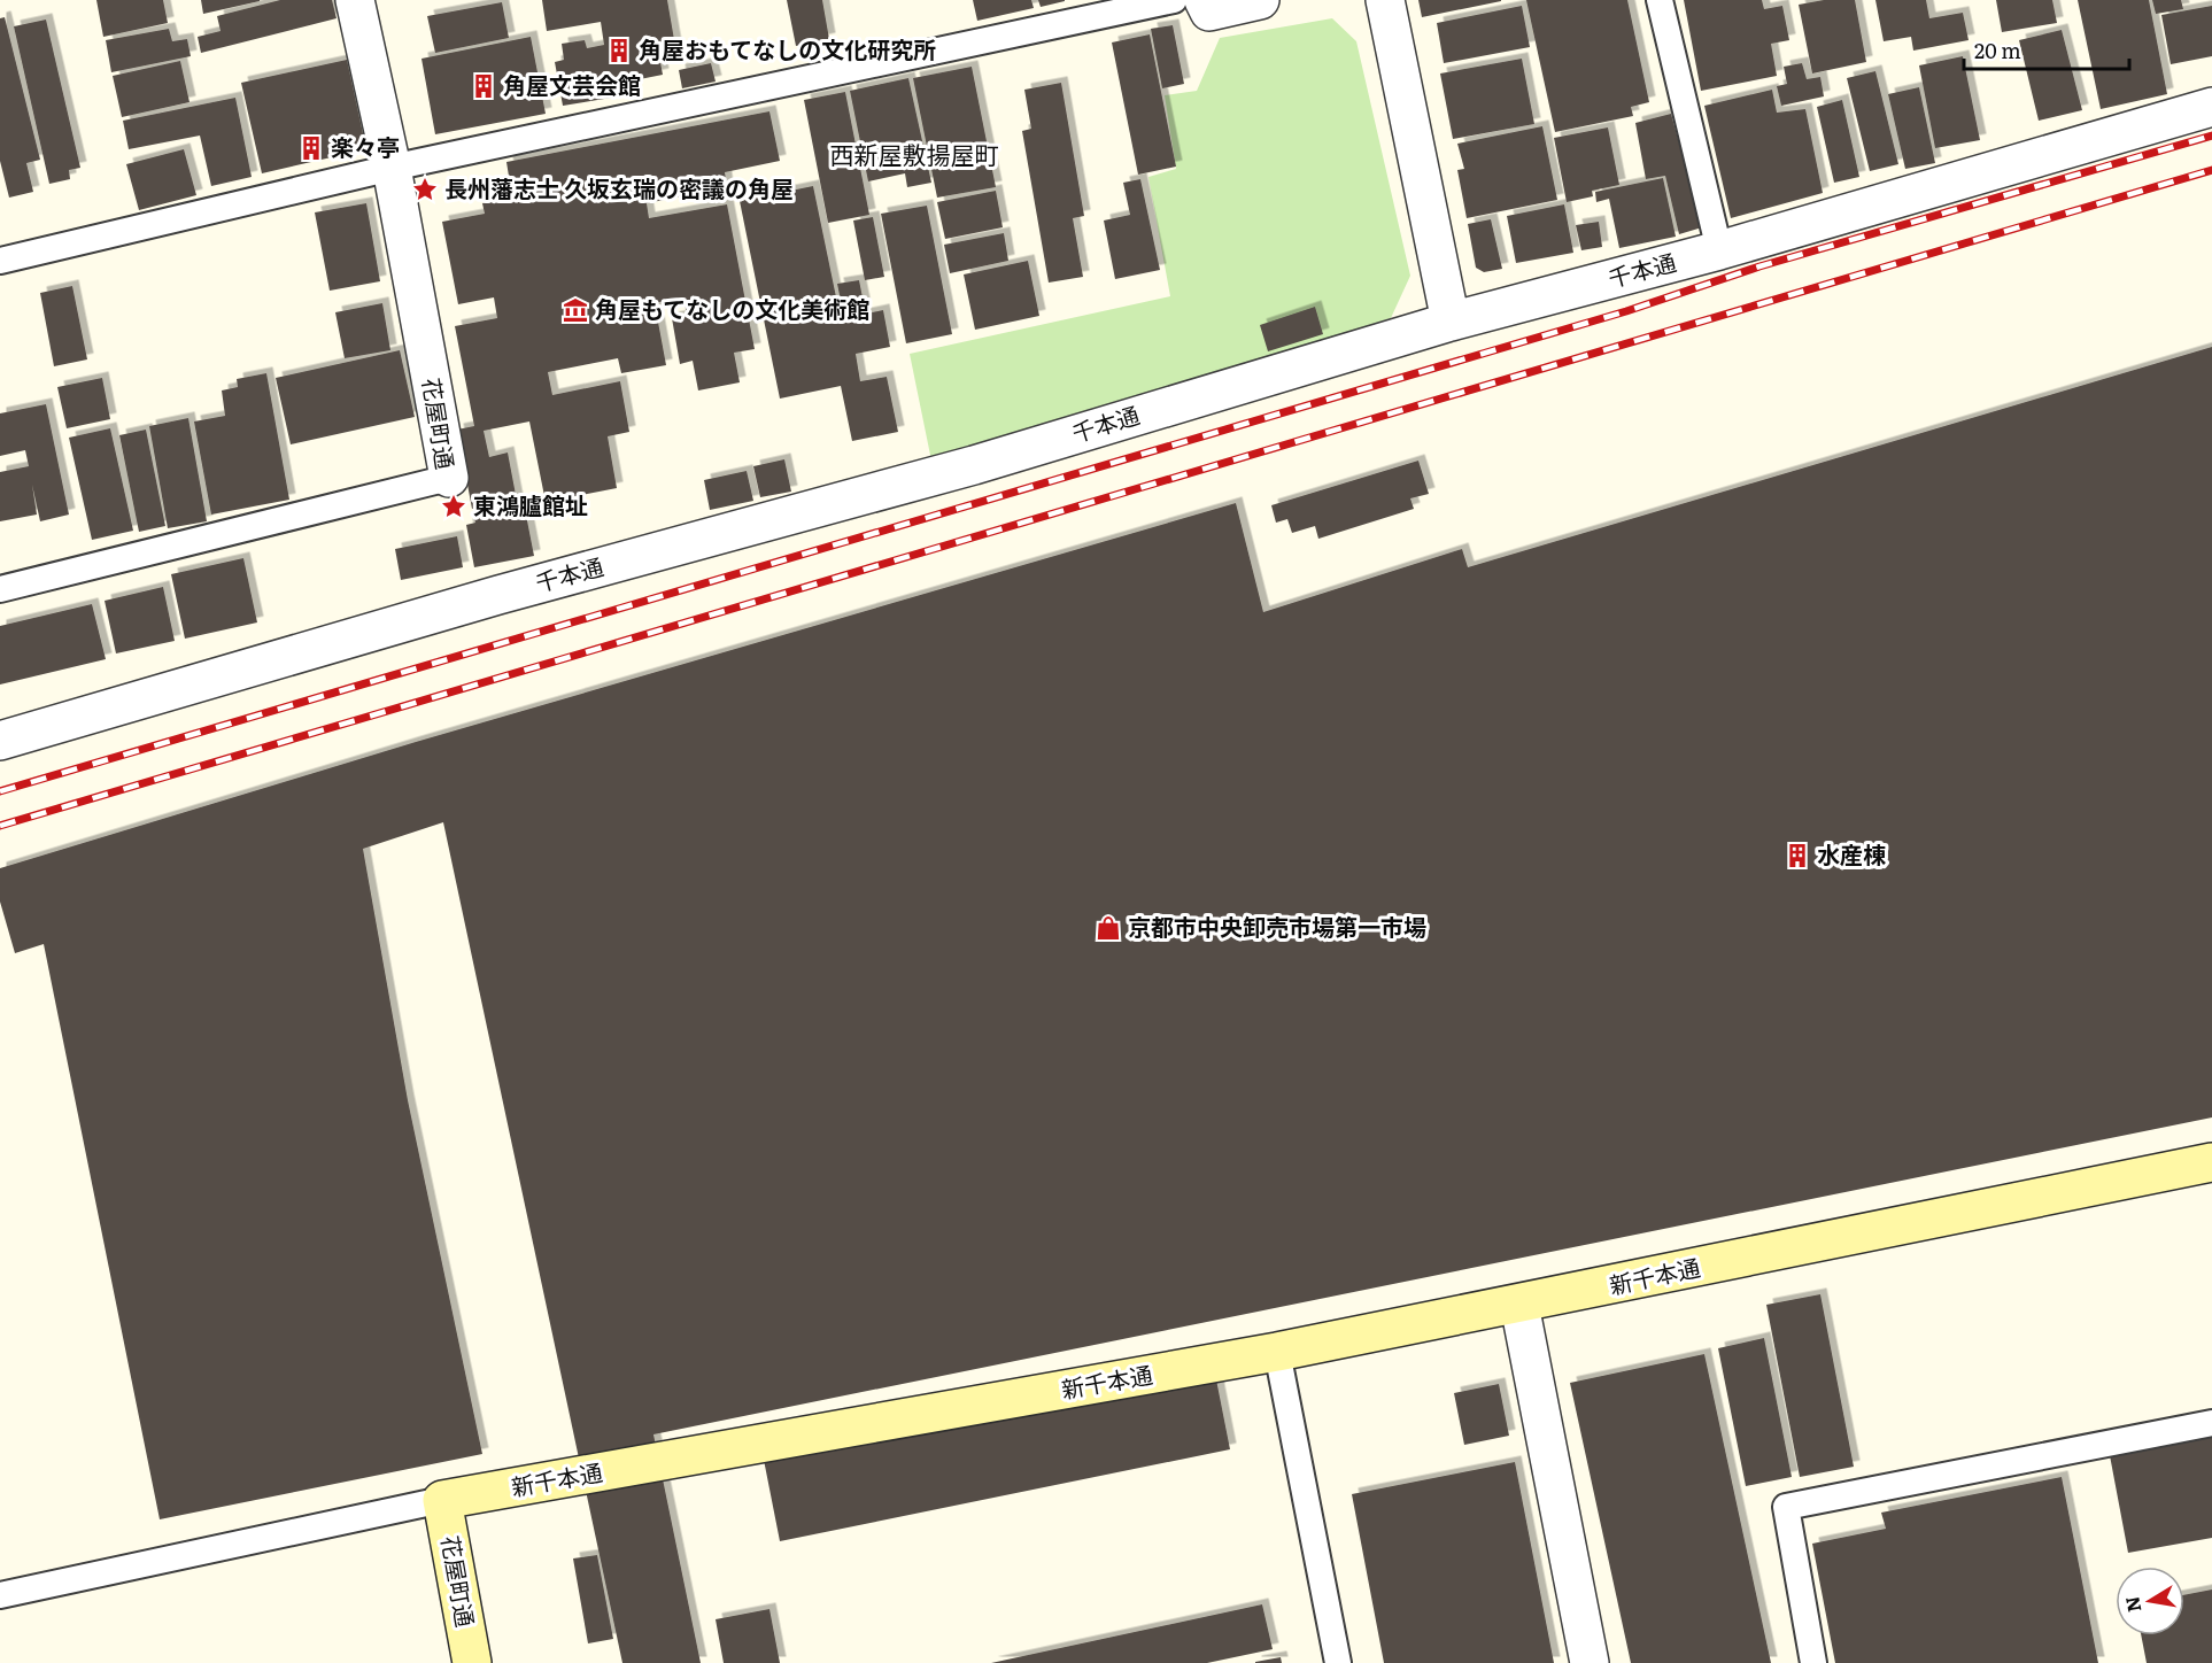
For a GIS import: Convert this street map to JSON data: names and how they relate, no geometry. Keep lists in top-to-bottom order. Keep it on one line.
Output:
{"streets":{"street":["千本通","花屋町通","新千本通"]},"crossings":[["花屋町通","新千本通"]],"districts":["西新屋敷揚屋町"],"places":{"building":["角屋おもてなしの文化研究所","角屋文芸会館","楽々亭","水産棟"],"place":["長州藩志士 久坂玄瑞の密議の角屋","東鴻臚館址"],"museum":["角屋もてなしの文化美術館"],"shop":["京都市中央卸売市場第一市場"]},"scale_bar":"20 m","north":"left"}
